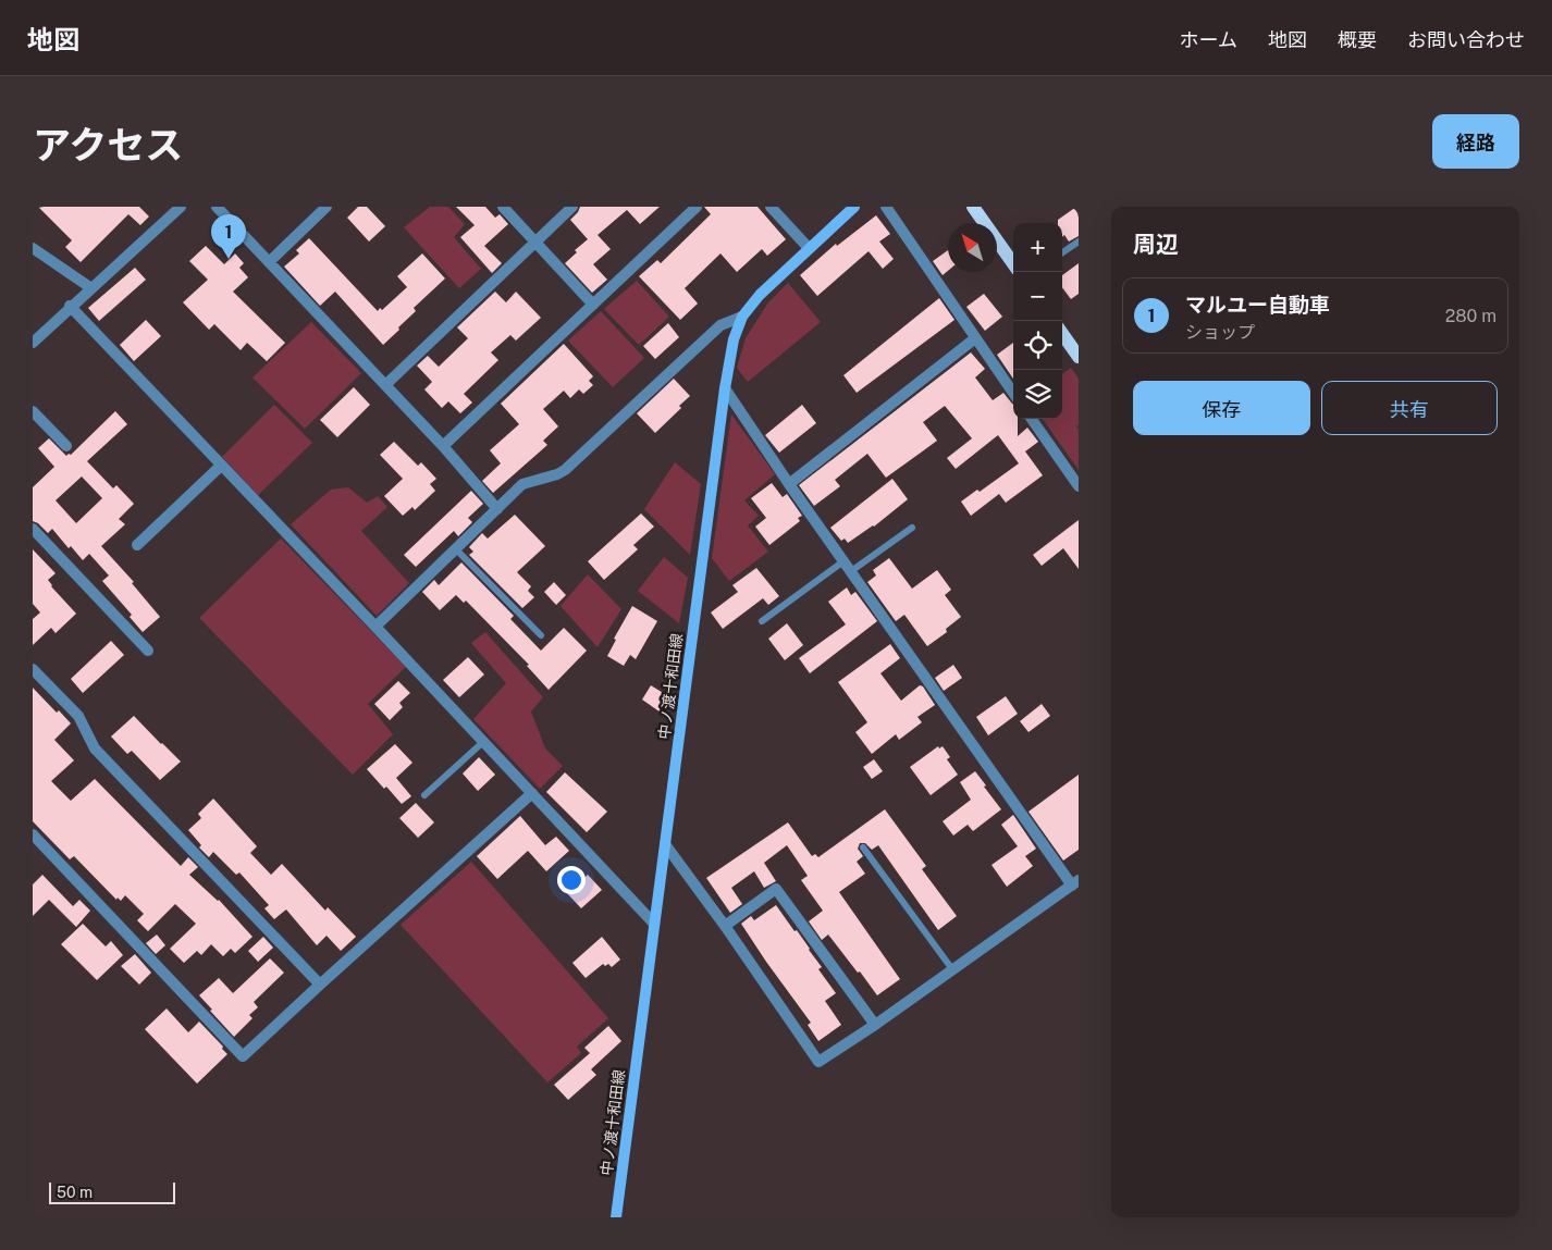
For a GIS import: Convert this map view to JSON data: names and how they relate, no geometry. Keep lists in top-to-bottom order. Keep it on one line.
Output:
{"streets":{"main road":["中ノ渡十和田線"]},"scale_bar":"50 m","north":"top left","page":{"header":"地図","nav":["ホーム","地図","概要","お問い合わせ"],"title":"アクセス","buttons":["経路",["保存","共有"]],"heading":"周辺","pins":"1","map_buttons":["+","−"],"list":[{"mark":"1","name":"マルユー自動車","note":"ショップ","value":"280 m"}],"scale":"50 m"}}
